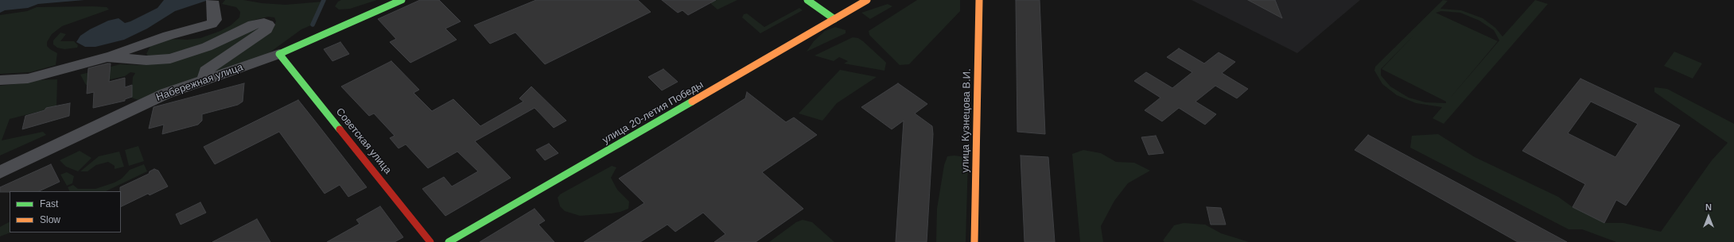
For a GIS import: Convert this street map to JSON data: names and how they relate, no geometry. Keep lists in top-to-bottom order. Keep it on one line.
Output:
{"streets":{"street":["Набережная улица","улица 20-летия Победы","улица Кузнецова В.И.","Советская улица"]},"crossings":[["Набережная улица","Советская улица"]],"legend":["Fast","Slow"],"north":"top"}
